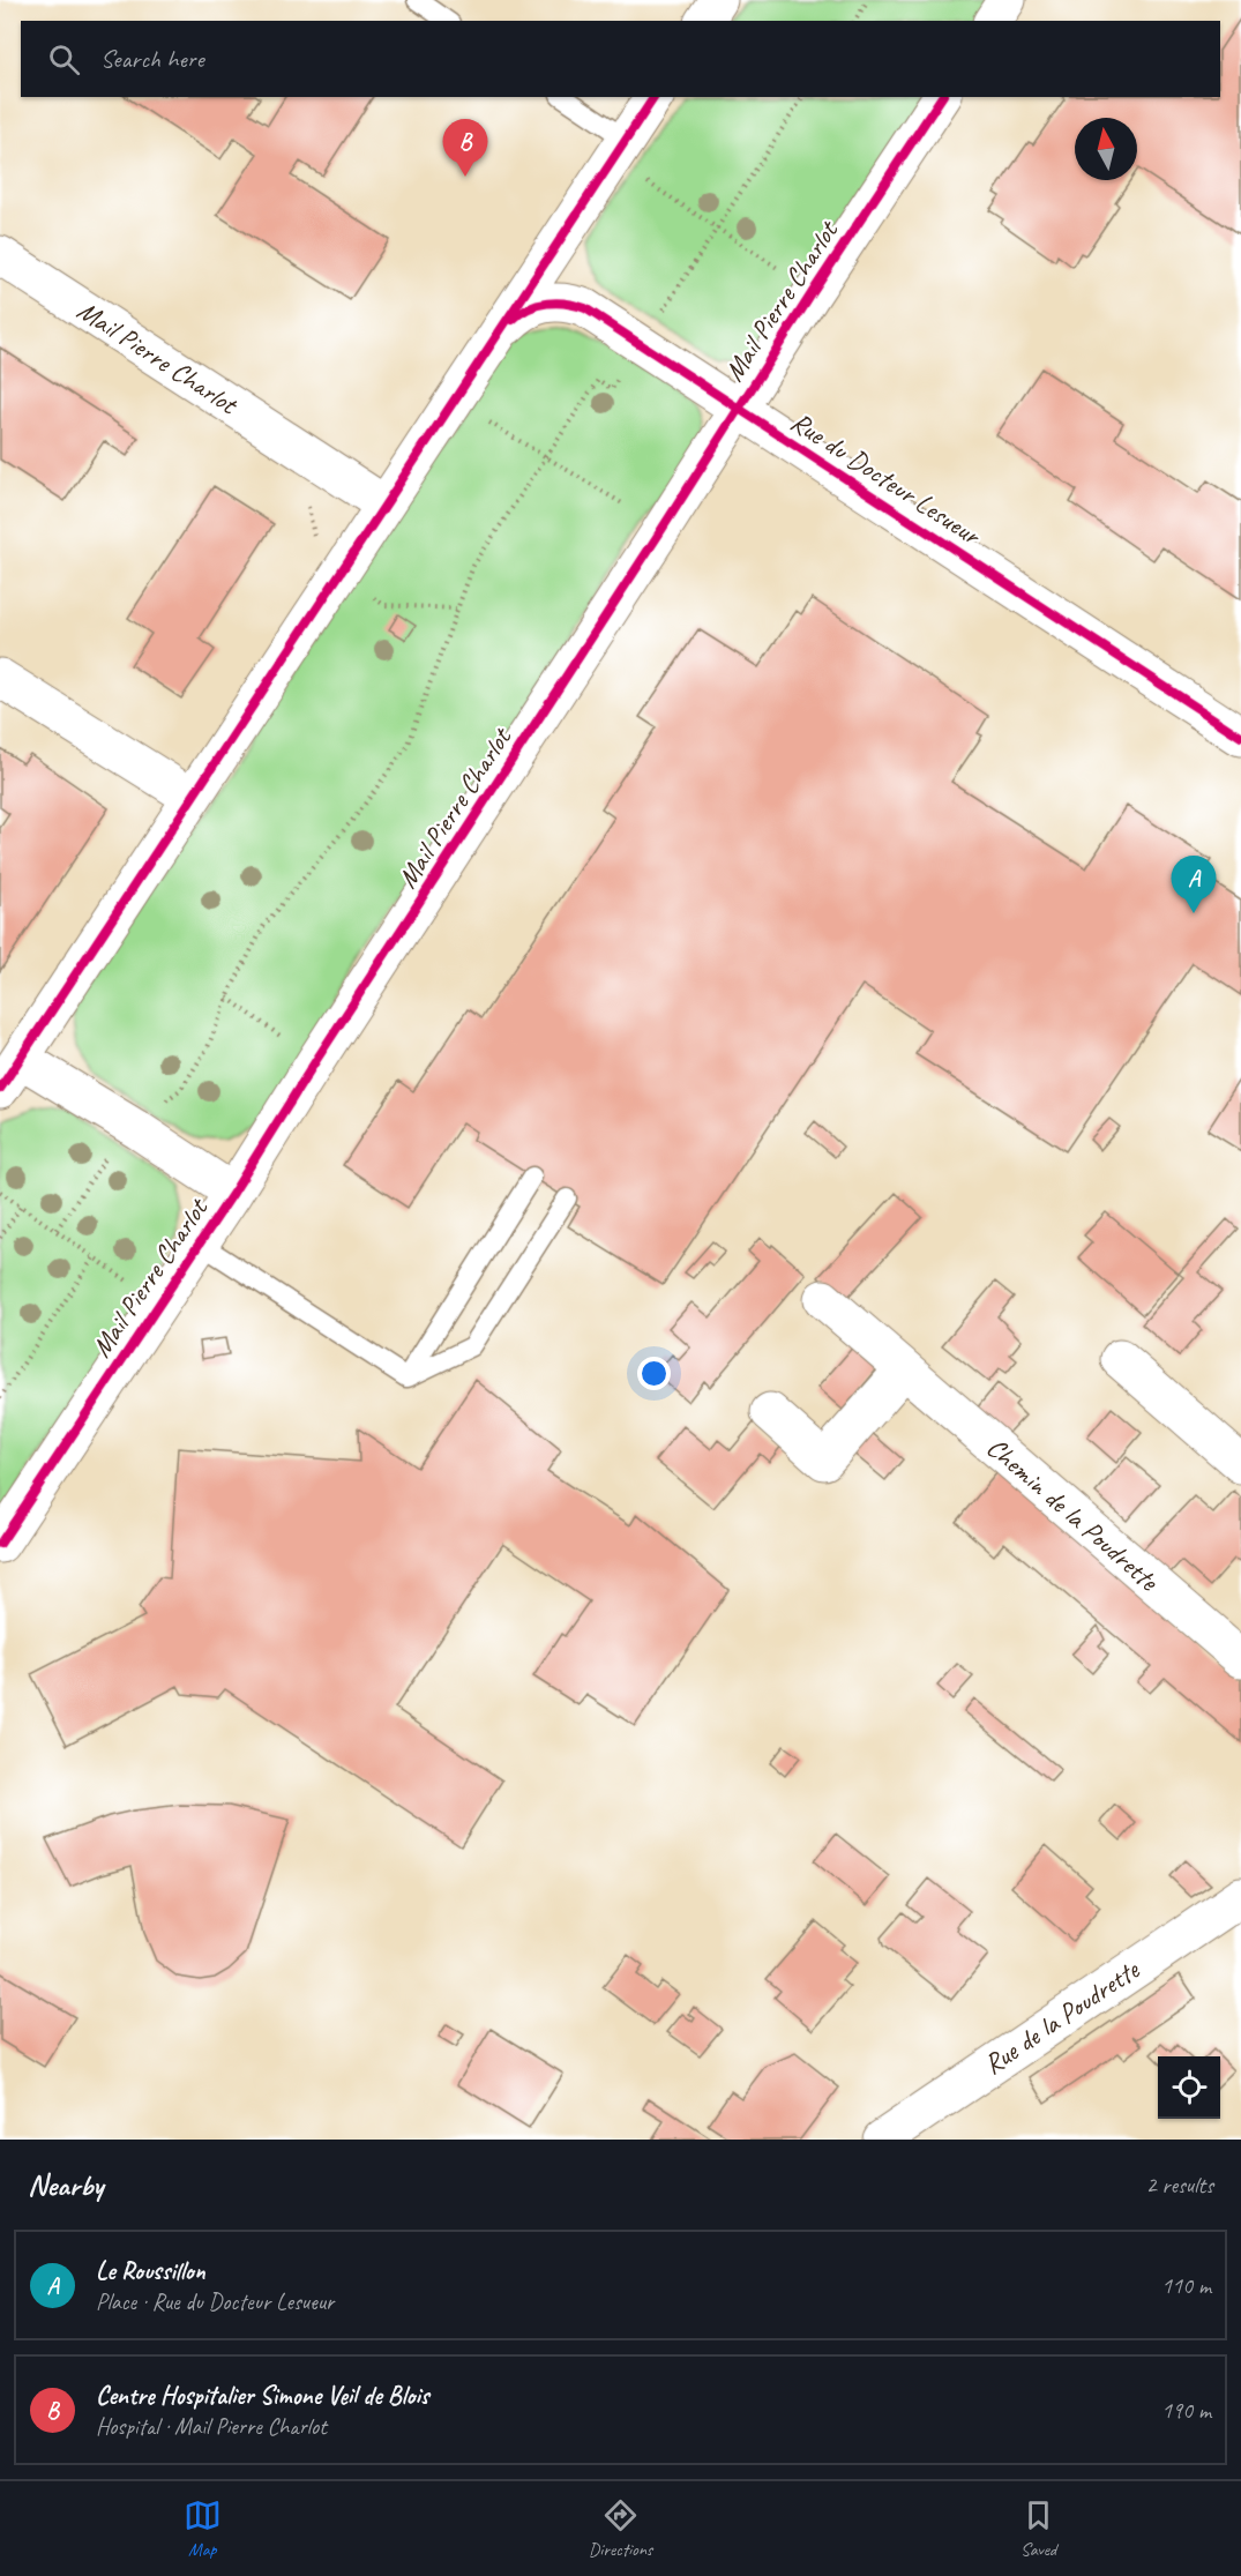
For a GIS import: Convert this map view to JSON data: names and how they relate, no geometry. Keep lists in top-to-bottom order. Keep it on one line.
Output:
{"streets":{"street":["Mail Pierre Charlot","Rue du Docteur Lesueur","Chemin de la Poudrette","Rue de la Poudrette"]},"crossings":[["Mail Pierre Charlot","Rue du Docteur Lesueur"]],"north":"top","page":{"search":"Search here","pins":["B","A"],"heading":["Nearby","2 results"],"list":[{"mark":"A","name":"Le Roussillon","note":"Place · Rue du Docteur Lesueur","value":"110 m"},{"mark":"B","name":"Centre Hospitalier Simone Veil de Blois","note":"Hospital · Mail Pierre Charlot","value":"190 m"}],"nav":["Map","Directions","Saved"]}}
